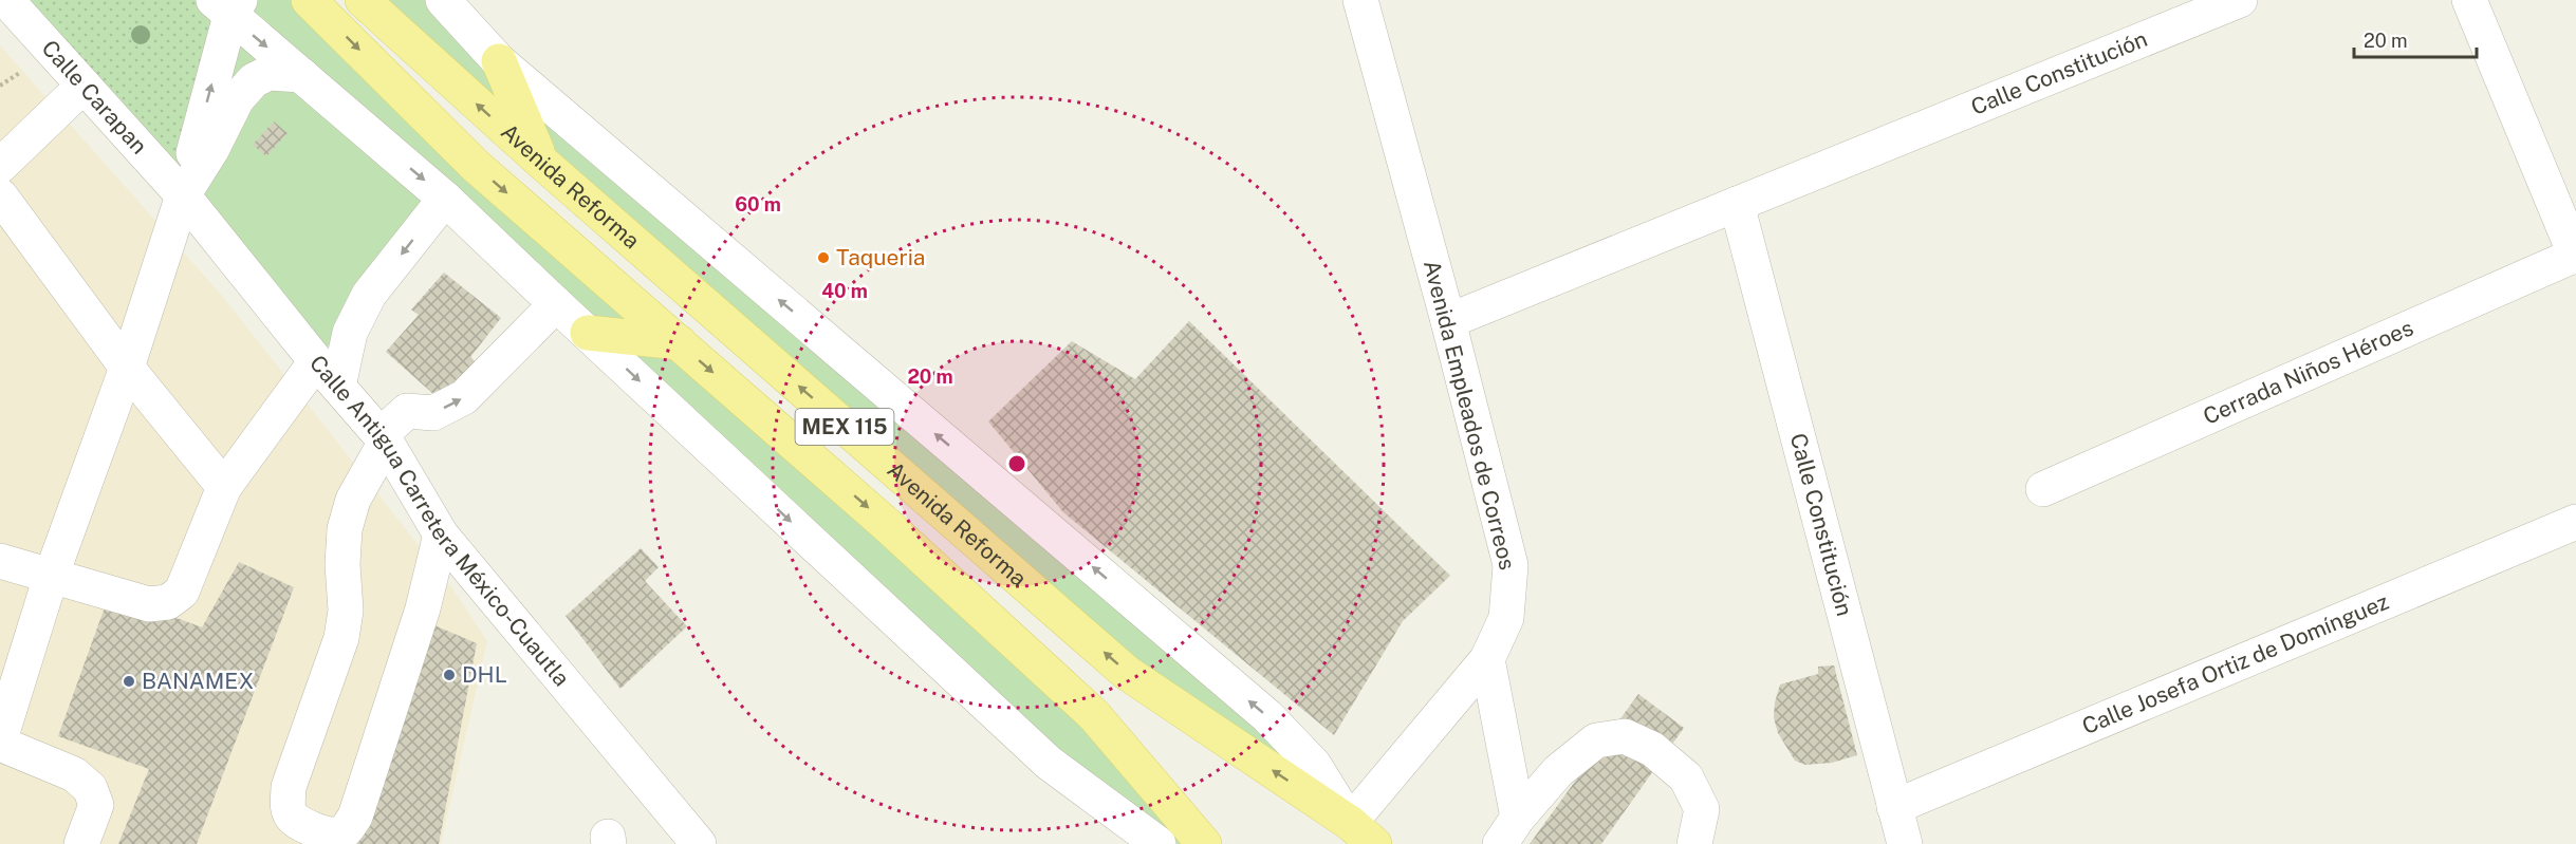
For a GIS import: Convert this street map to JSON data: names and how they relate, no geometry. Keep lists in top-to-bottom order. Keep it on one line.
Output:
{"streets":{"main road":["Avenida Reforma","MEX 115"],"street":["Calle Constitución","Calle Carapan","Cerrada Niños Héroes","Avenida Empleados de Correos","Calle Antigua Carretera México-Cuautla","Calle Josefa Ortiz de Domínguez"]},"crossings":[["Calle Constitución","Avenida Empleados de Correos"],["Calle Constitución","Calle Josefa Ortiz de Domínguez"],["Calle Carapan","Calle Antigua Carretera México-Cuautla"],["Avenida Reforma","Avenida Empleados de Correos"]],"places":["Taqueria","DHL","BANAMEX"],"scale_bar":"20 m","rings":["60 m","40 m","20 m"]}
